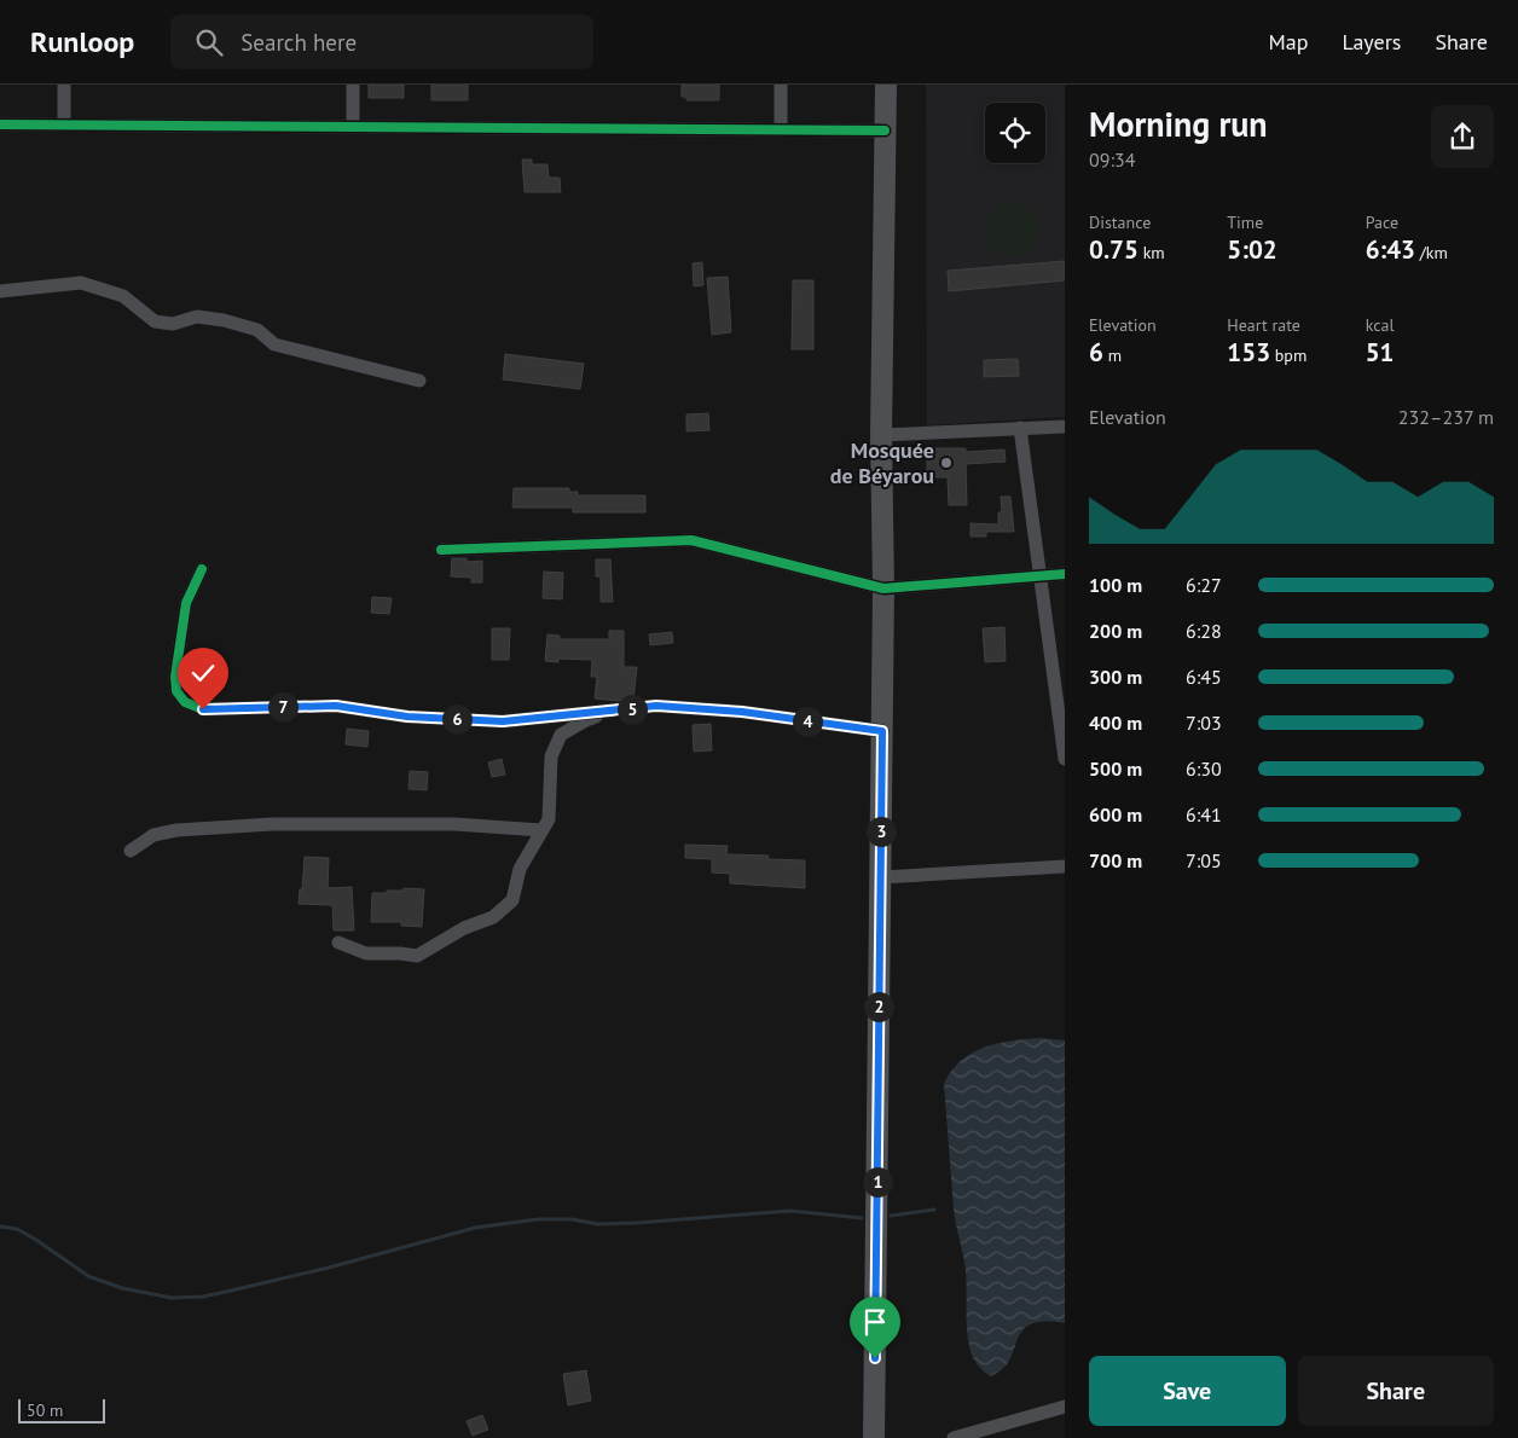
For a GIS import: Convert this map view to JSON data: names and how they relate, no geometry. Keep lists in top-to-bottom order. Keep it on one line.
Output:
{"places":["Mosquée de Béyarou"],"scale_bar":"50 m","page":{"header":"Runloop","search":"Search here","nav":["Map","Layers","Share"],"heading":["Morning run","09:34"],"stats":[["Distance","0.75 km"],["Time","5:02"],["Pace","6:43 /km"],["Elevation","6 m"],["Heart rate","153 bpm"],["kcal","51"]],"chart":["Elevation","232–237 m"],"list":[{"name":"100 m","note":"6:27"},{"name":"200 m","note":"6:28"},{"name":"300 m","note":"6:45"},{"name":"400 m","note":"7:03"},{"name":"500 m","note":"6:30"},{"name":"600 m","note":"6:41"},{"name":"700 m","note":"7:05"}],"pins":["7","5","6","4","3","2","1"],"buttons":["Save","Share"],"scale":"50 m"}}
